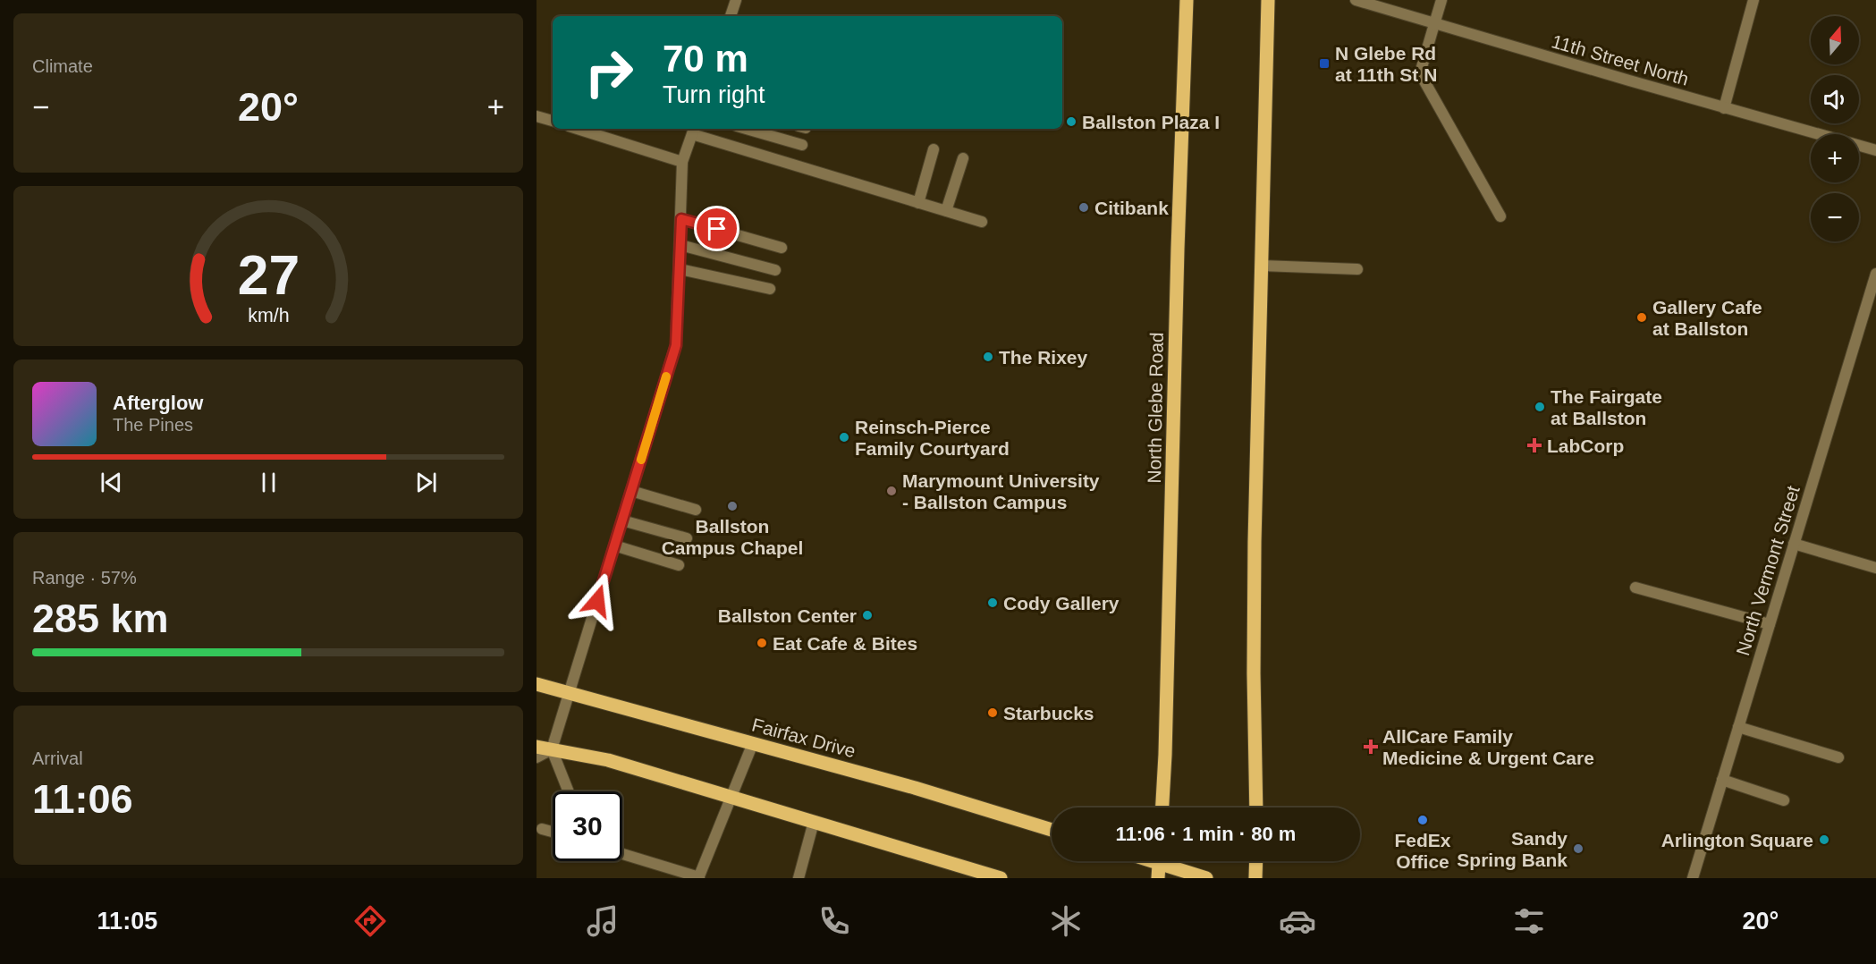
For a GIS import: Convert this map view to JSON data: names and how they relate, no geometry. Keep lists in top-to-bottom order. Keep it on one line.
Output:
{"streets":{"main road":["North Glebe Road","Fairfax Drive"],"street":["11th Street North","North Vermont Street"]},"places":{"transit":["N Glebe Rd at 11th St N"],"other":["Ballston Plaza I","Citibank","Gallery Cafe at Ballston","The Rixey","The Fairgate at Ballston","Reinsch-Pierce Family Courtyard","Marymount University - Ballston Campus","Ballston Campus Chapel","Cody Gallery","Ballston Center","Eat Cafe & Bites","Starbucks","FedEx Office","Arlington Square","Sandy Spring Bank"],"health":["LabCorp","AllCare Family Medicine & Urgent Care"]},"north":"top","page":{"tile":["Climate",["Range · 57%","285 km"],["Arrival","11:06"]],"map_buttons":["+","−"],"turn":["70 m","Turn right"],"heat":["−","20°","+"],"song":["Afterglow","The Pines"],"limit":"30","trip":"11:06 · 1 min · 80 m","tabs":["11:05","20°"],"gauge":["27","km/h"]}}
